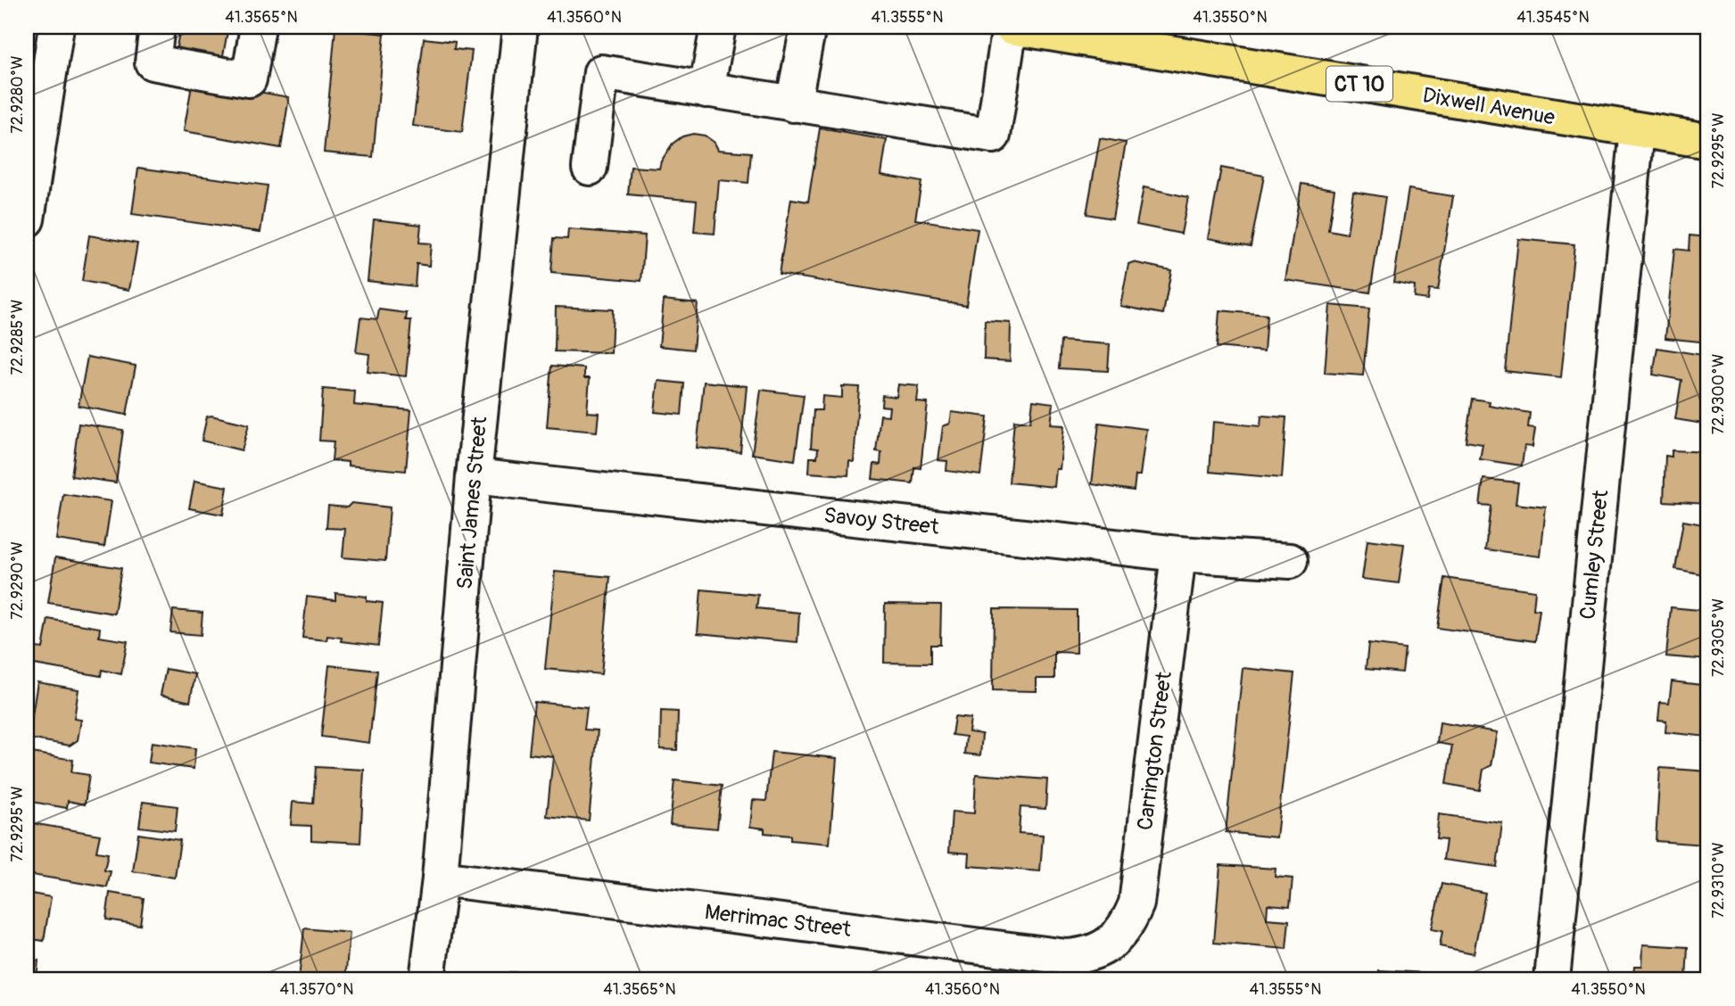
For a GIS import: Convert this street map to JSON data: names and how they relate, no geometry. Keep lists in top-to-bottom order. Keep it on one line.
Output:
{"streets":{"main road":["CT 10","Dixwell Avenue"],"street":["Saint James Street","Savoy Street","Cumley Street","Carrington Street","Merrimac Street"]},"crossings":[["Dixwell Avenue","Cumley Street"],["Saint James Street","Savoy Street"],["Saint James Street","Merrimac Street"],["Savoy Street","Carrington Street"],["Carrington Street","Merrimac Street"]],"coordinates":["41.3565°N","41.3560°N","41.3555°N","41.3550°N","41.3545°N","72.9280°W","72.9295°W","72.9285°W","72.9300°W","72.9290°W","72.9305°W","72.9310°W","41.3570°N"]}
